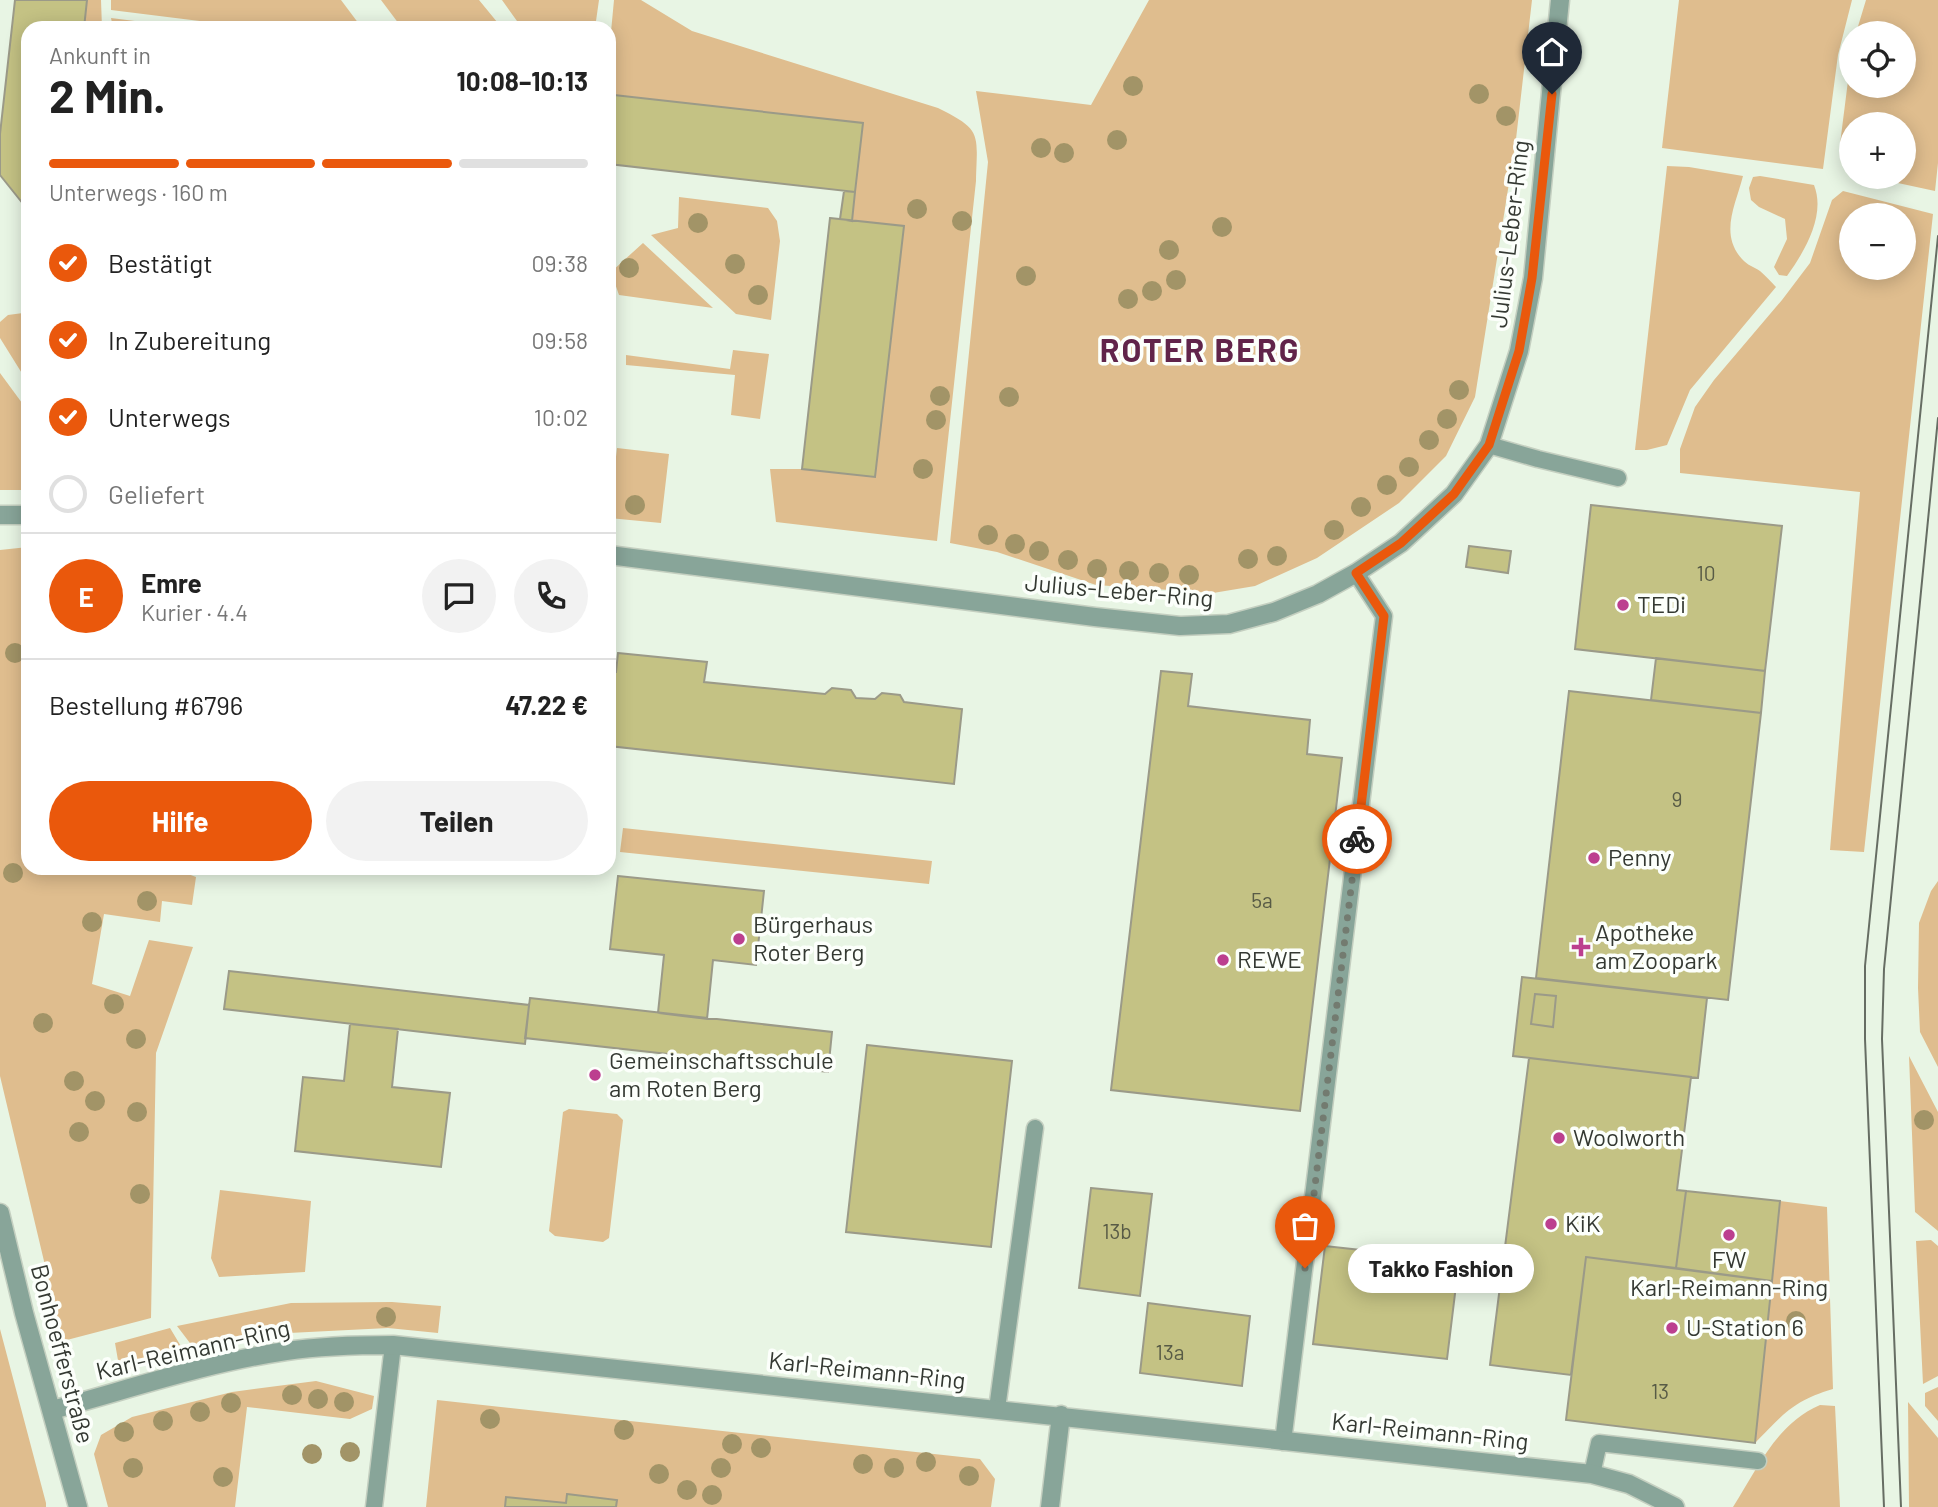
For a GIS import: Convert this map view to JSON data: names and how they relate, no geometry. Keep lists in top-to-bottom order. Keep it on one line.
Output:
{"streets":{"street":["Julius-Leber-Ring","Karl-Reimann-Ring","Bonhoefferstraße"]},"crossings":[["Karl-Reimann-Ring","Bonhoefferstraße"]],"districts":["ROTER BERG"],"places":{"other":["TEDi","Penny","Bürgerhaus Roter Berg","REWE","Gemeinschaftsschule am Roten Berg","Woolworth","KiK","FW Karl-Reimann-Ring","Takko Fashion","U-Station 6"],"health":["Apotheke am Zoopark"]},"house_numbers":["10","9","5a","13b","13a","13"],"page":{"map_buttons":["+","−"],"heading":["2 Min.","Ankunft in","10:08–10:13"],"panel":["Emre","Kurier · 4.4","Bestellung #6796","47.22 €"],"bar":"Unterwegs · 160 m","list":[["Bestätigt","09:38"],["In Zubereitung","09:58"],["Unterwegs","10:02"],"Geliefert"],"round":"E","buttons":["Hilfe","Teilen"],"bubble":"Takko Fashion"}}
